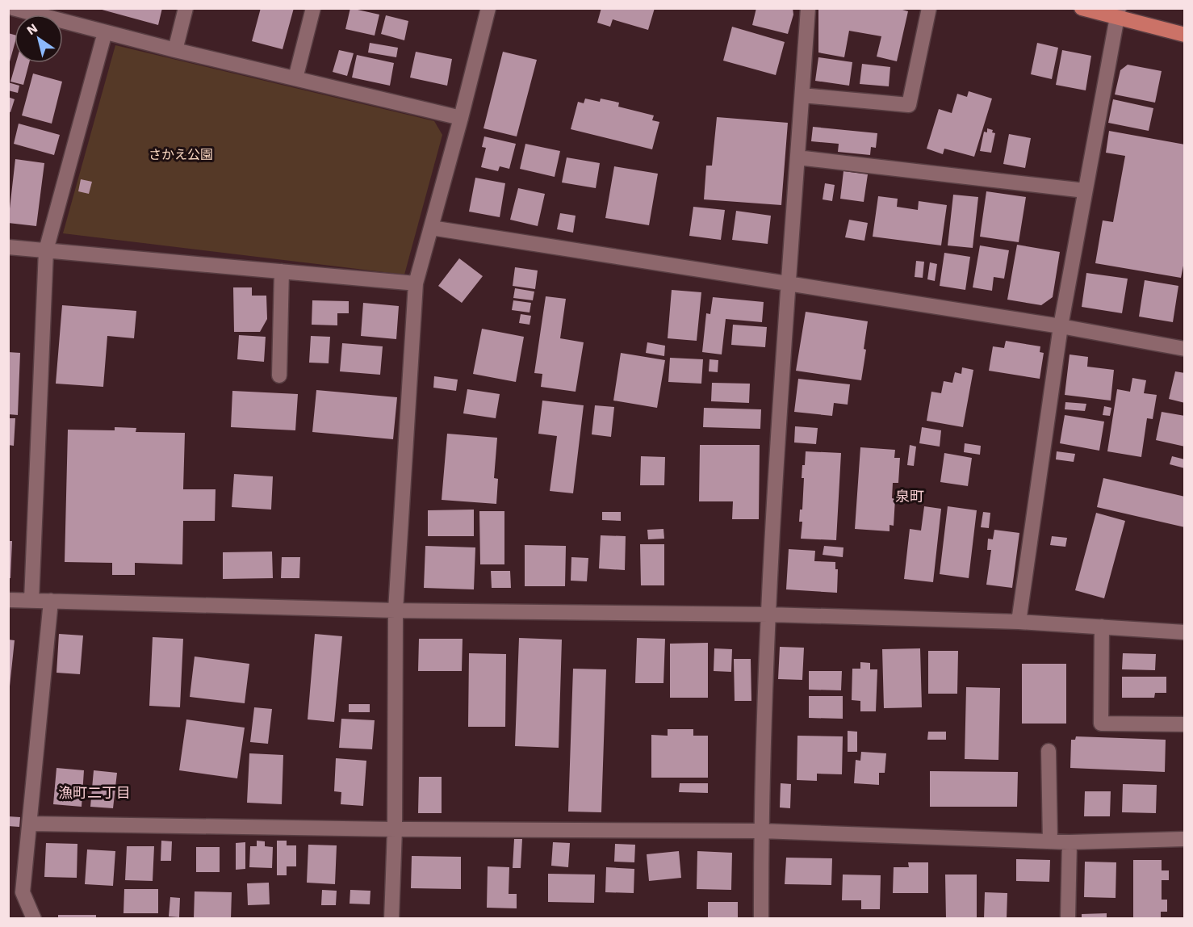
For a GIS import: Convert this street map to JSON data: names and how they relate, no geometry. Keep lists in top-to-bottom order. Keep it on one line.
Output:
{"districts":["泉町","漁町二丁目"],"parks":["さかえ公園"],"north":"top left"}
